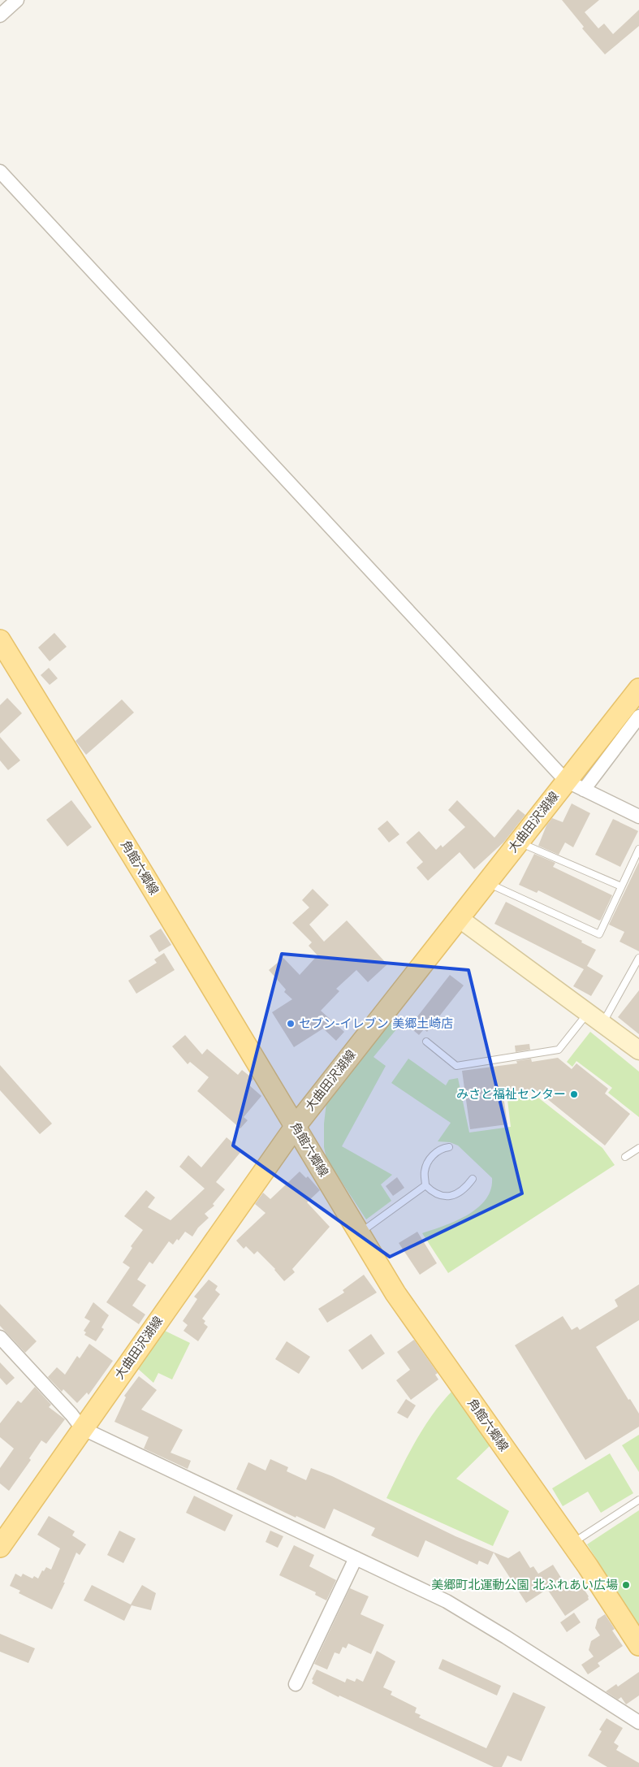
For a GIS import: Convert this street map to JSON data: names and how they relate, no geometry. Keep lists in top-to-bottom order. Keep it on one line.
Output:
{"streets":{"main road":["大曲田沢湖線","角館六郷線"]},"crossings":[["大曲田沢湖線","角館六郷線"]],"places":["セブン-イレブン 美郷土崎店","みさと福祉センター","美郷町北運動公園 北ふれあい広場"]}
